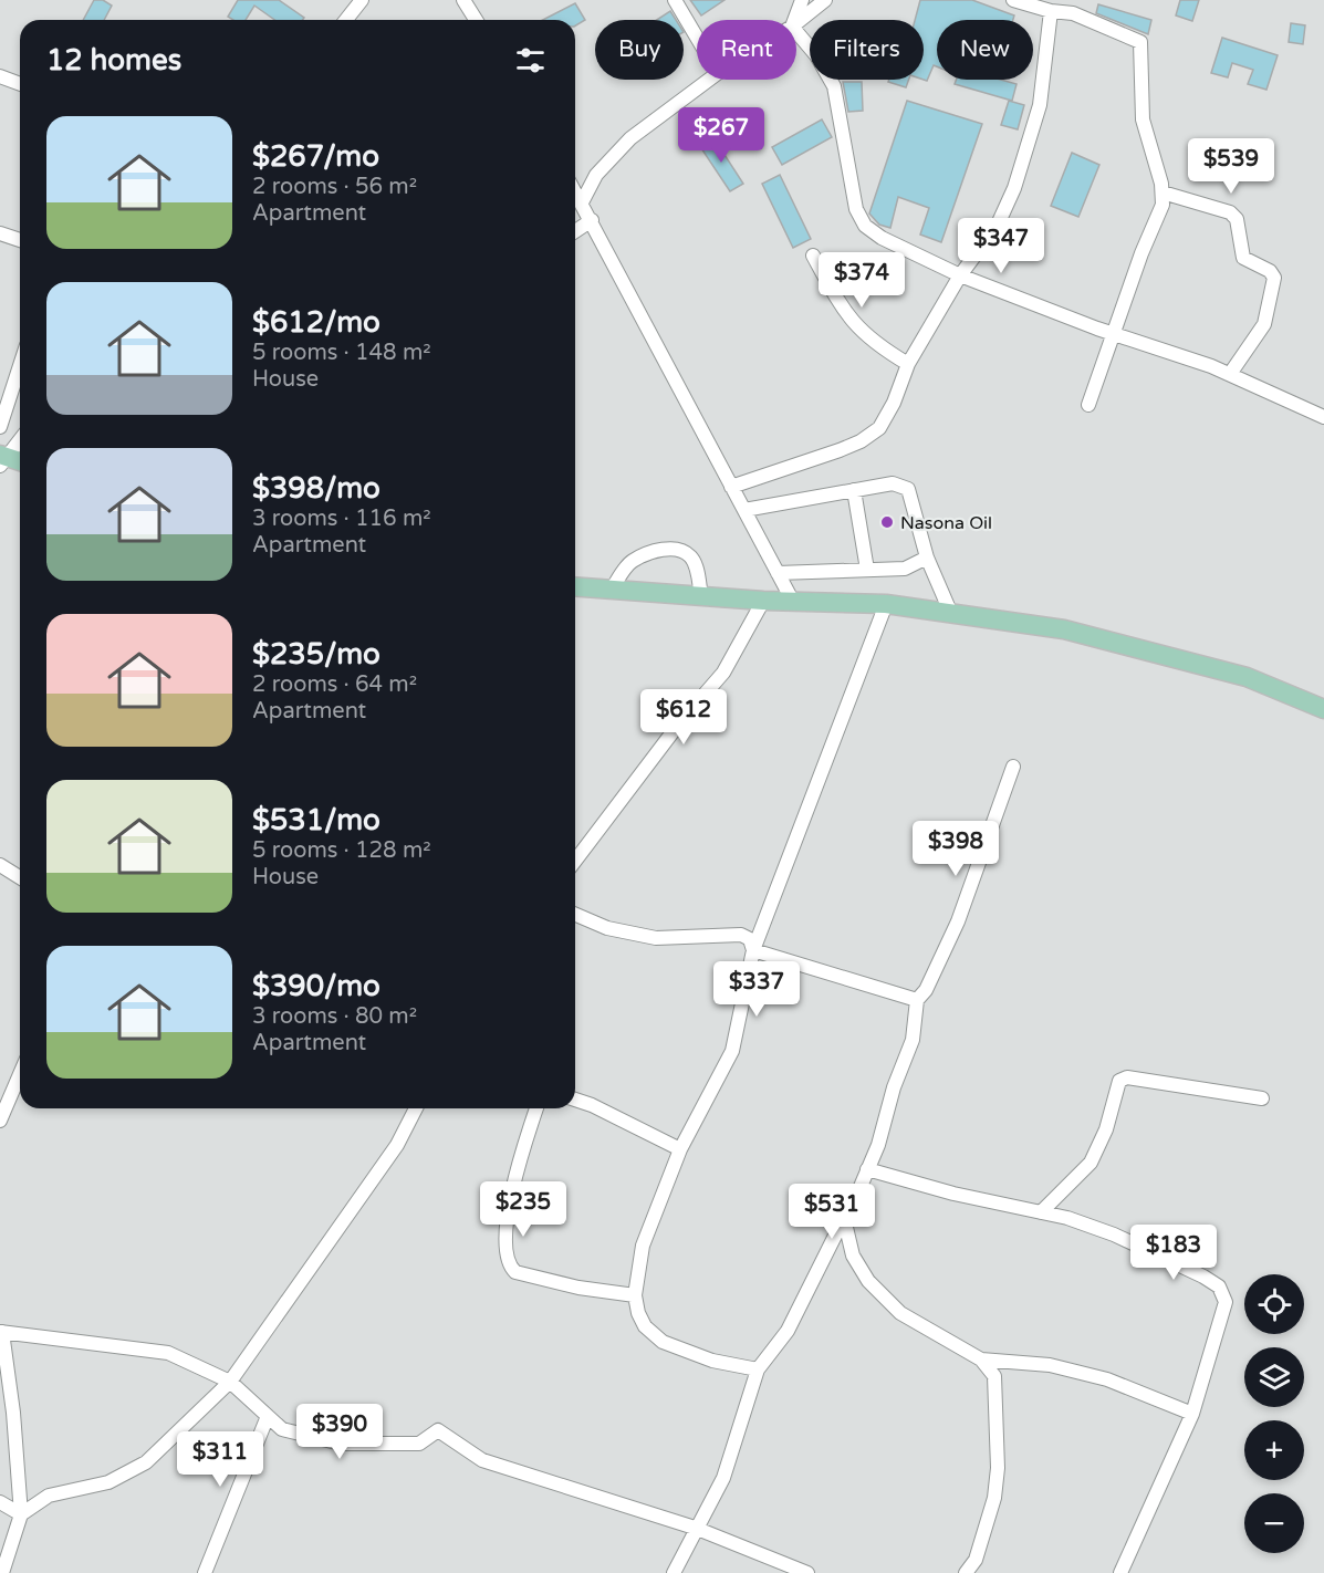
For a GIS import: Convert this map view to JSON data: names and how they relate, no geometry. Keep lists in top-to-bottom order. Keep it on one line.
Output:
{"places":["Nasona Oil"],"page":{"chip":["Buy","Rent","Filters","New"],"heading":"12 homes","list":[{"name":"$267/mo","note":"2 rooms · 56 m² · Apartment"},{"name":"$612/mo","note":"5 rooms · 148 m² · House"},{"name":"$398/mo","note":"3 rooms · 116 m² · Apartment"},{"name":"$235/mo","note":"2 rooms · 64 m² · Apartment"},{"name":"$531/mo","note":"5 rooms · 128 m² · House"},{"name":"$390/mo","note":"3 rooms · 80 m² · Apartment"}],"price":["$267","$539","$347","$374","$612","$398","$337","$235","$531","$183","$390","$311"],"map_buttons":["+","−"]}}
